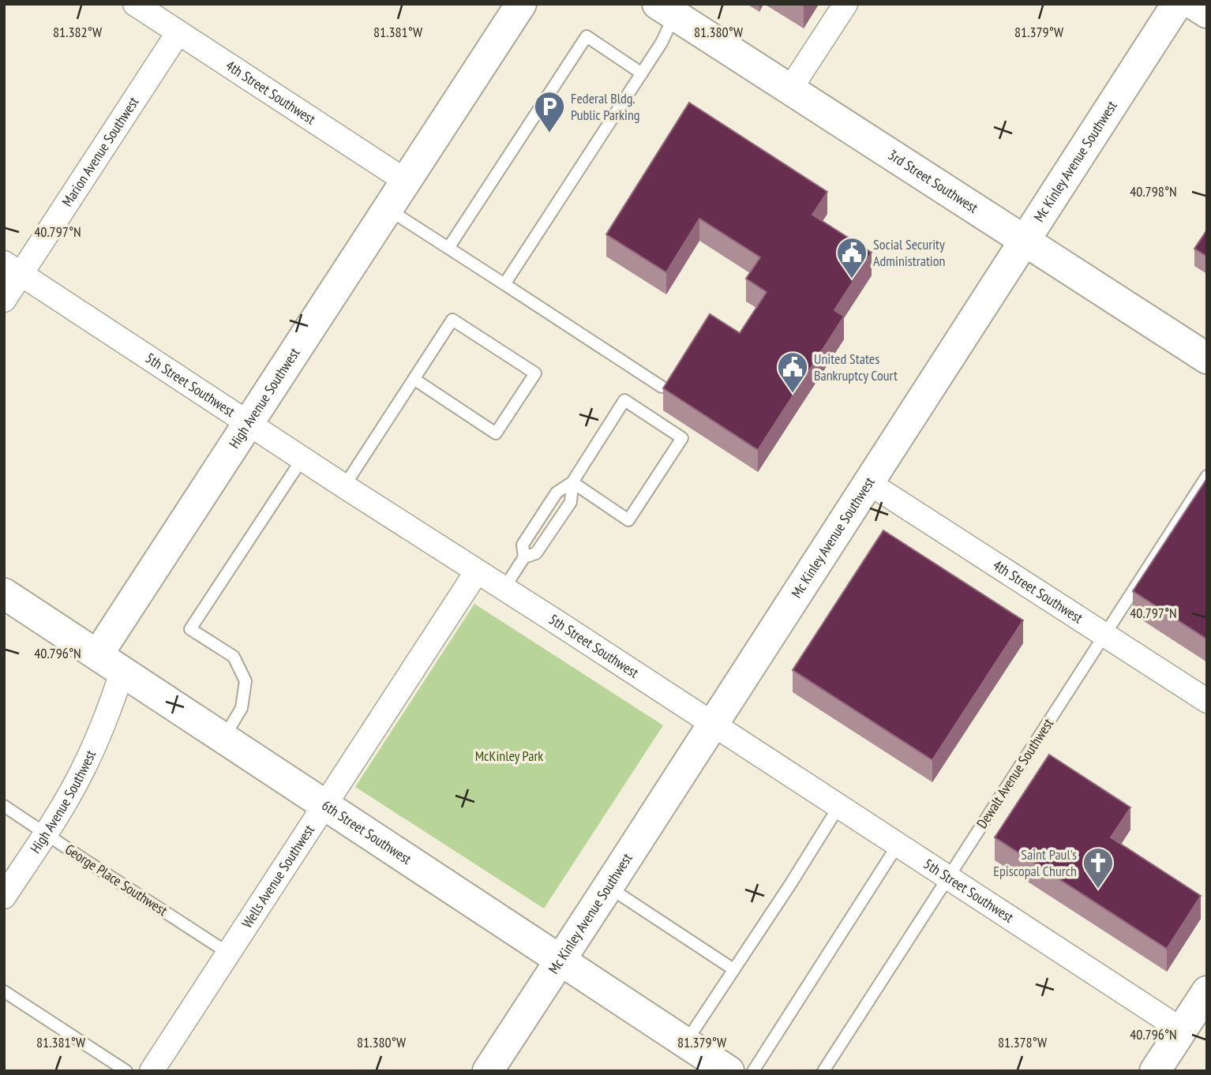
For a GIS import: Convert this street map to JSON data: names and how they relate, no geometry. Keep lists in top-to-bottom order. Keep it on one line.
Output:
{"streets":{"street":["4th Street Southwest","Marion Avenue Southwest","Mc Kinley Avenue Southwest","3rd Street Southwest","5th Street Southwest","High Avenue Southwest","6th Street Southwest","Wells Avenue Southwest"],"lane":["Dewalt Avenue Southwest","George Place Southwest"]},"crossings":[["4th Street Southwest","Marion Avenue Southwest"],["4th Street Southwest","Mc Kinley Avenue Southwest"],["4th Street Southwest","High Avenue Southwest"],["4th Street Southwest","Dewalt Avenue Southwest"],["Marion Avenue Southwest","5th Street Southwest"],["Mc Kinley Avenue Southwest","3rd Street Southwest"],["Mc Kinley Avenue Southwest","5th Street Southwest"],["Mc Kinley Avenue Southwest","6th Street Southwest"],["5th Street Southwest","High Avenue Southwest"],["5th Street Southwest","Dewalt Avenue Southwest"],["5th Street Southwest","Wells Avenue Southwest"],["High Avenue Southwest","6th Street Southwest"],["High Avenue Southwest","George Place Southwest"],["6th Street Southwest","Wells Avenue Southwest"],["Wells Avenue Southwest","George Place Southwest"]],"parks":["McKinley Park"],"places":{"parking":["Federal Bldg. Public Parking"],"public building":["Social Security Administration","United States Bankruptcy Court"],"church":["Saint Paul's Episcopal Church"]},"coordinates":["81.382°W","81.381°W","81.380°W","81.379°W","40.798°N","40.797°N","40.796°N","81.378°W"]}
